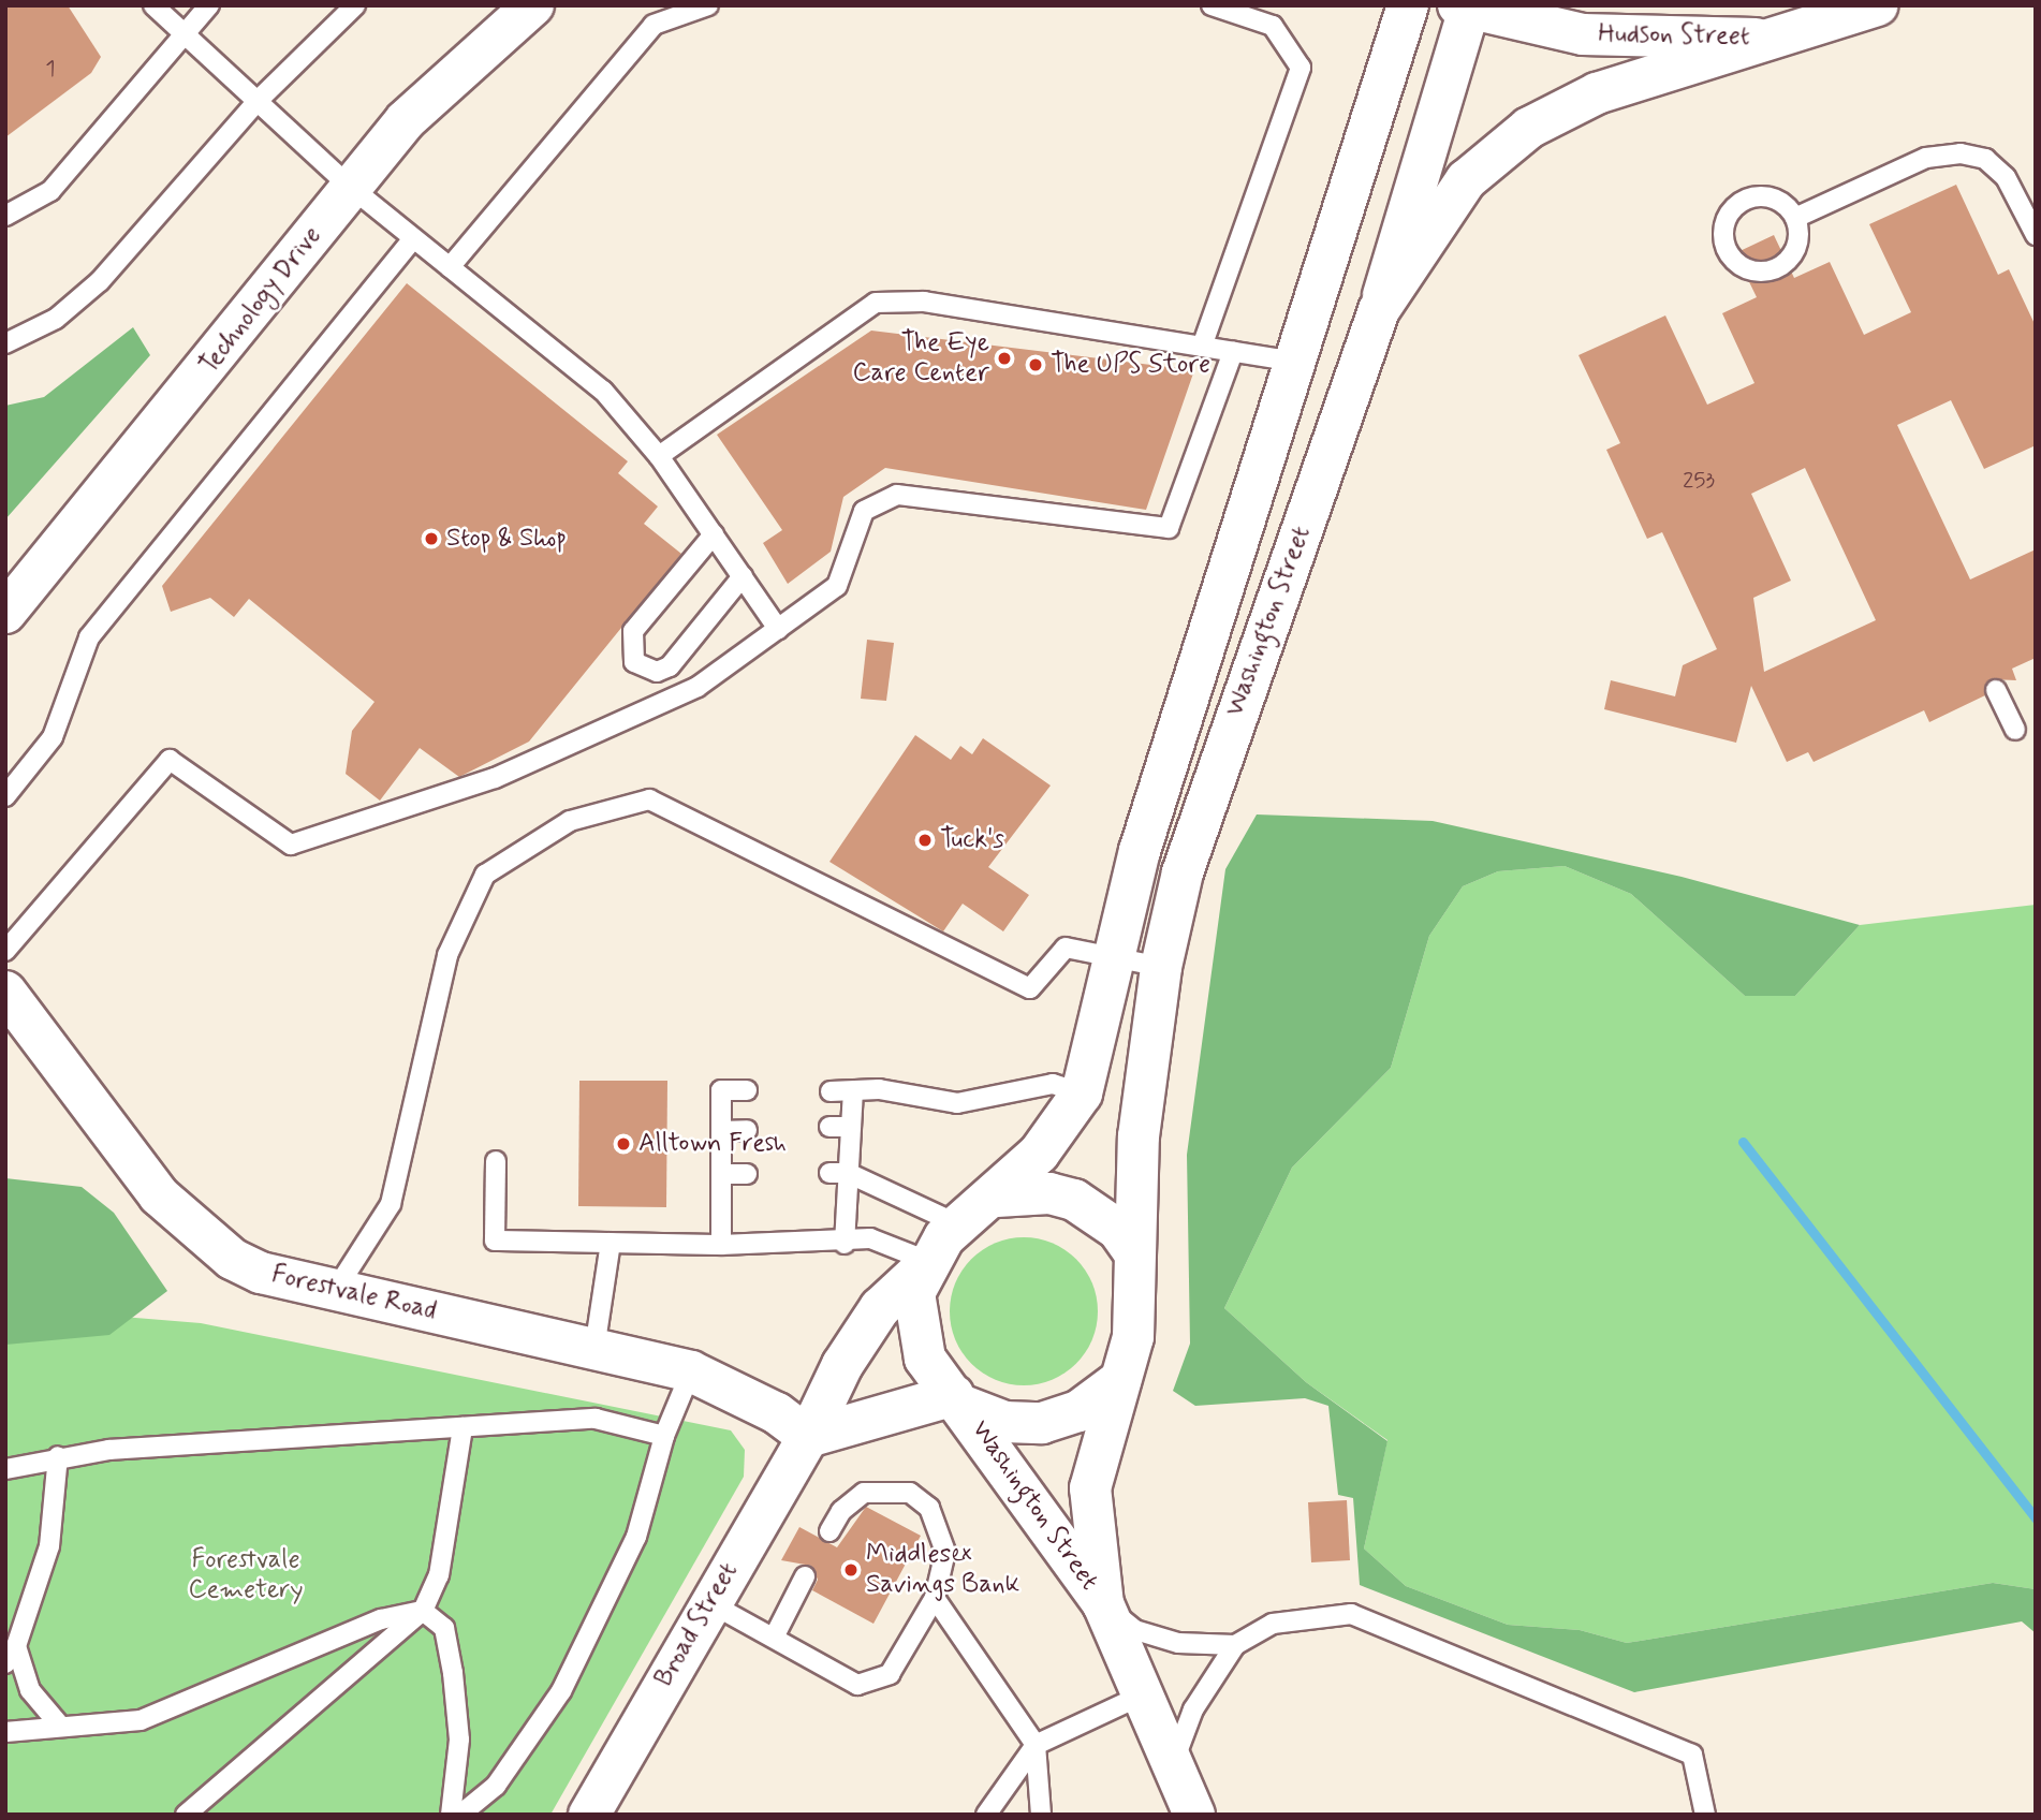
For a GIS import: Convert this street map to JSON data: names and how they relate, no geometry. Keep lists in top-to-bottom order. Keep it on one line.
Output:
{"streets":{"main road":["Hudson Street","Technology Drive","Washington Street","Forestvale Road","Broad Street"]},"crossings":[["Hudson Street","Washington Street"],["Washington Street","Broad Street"],["Forestvale Road","Broad Street"]],"parks":["Forestvale Cemetery"],"places":["The Eye Care Center","The UPS Store","Stop & Shop","Tuck's","Alltown Fresh","Middlesex Savings Bank"],"house_numbers":["1","253"]}
